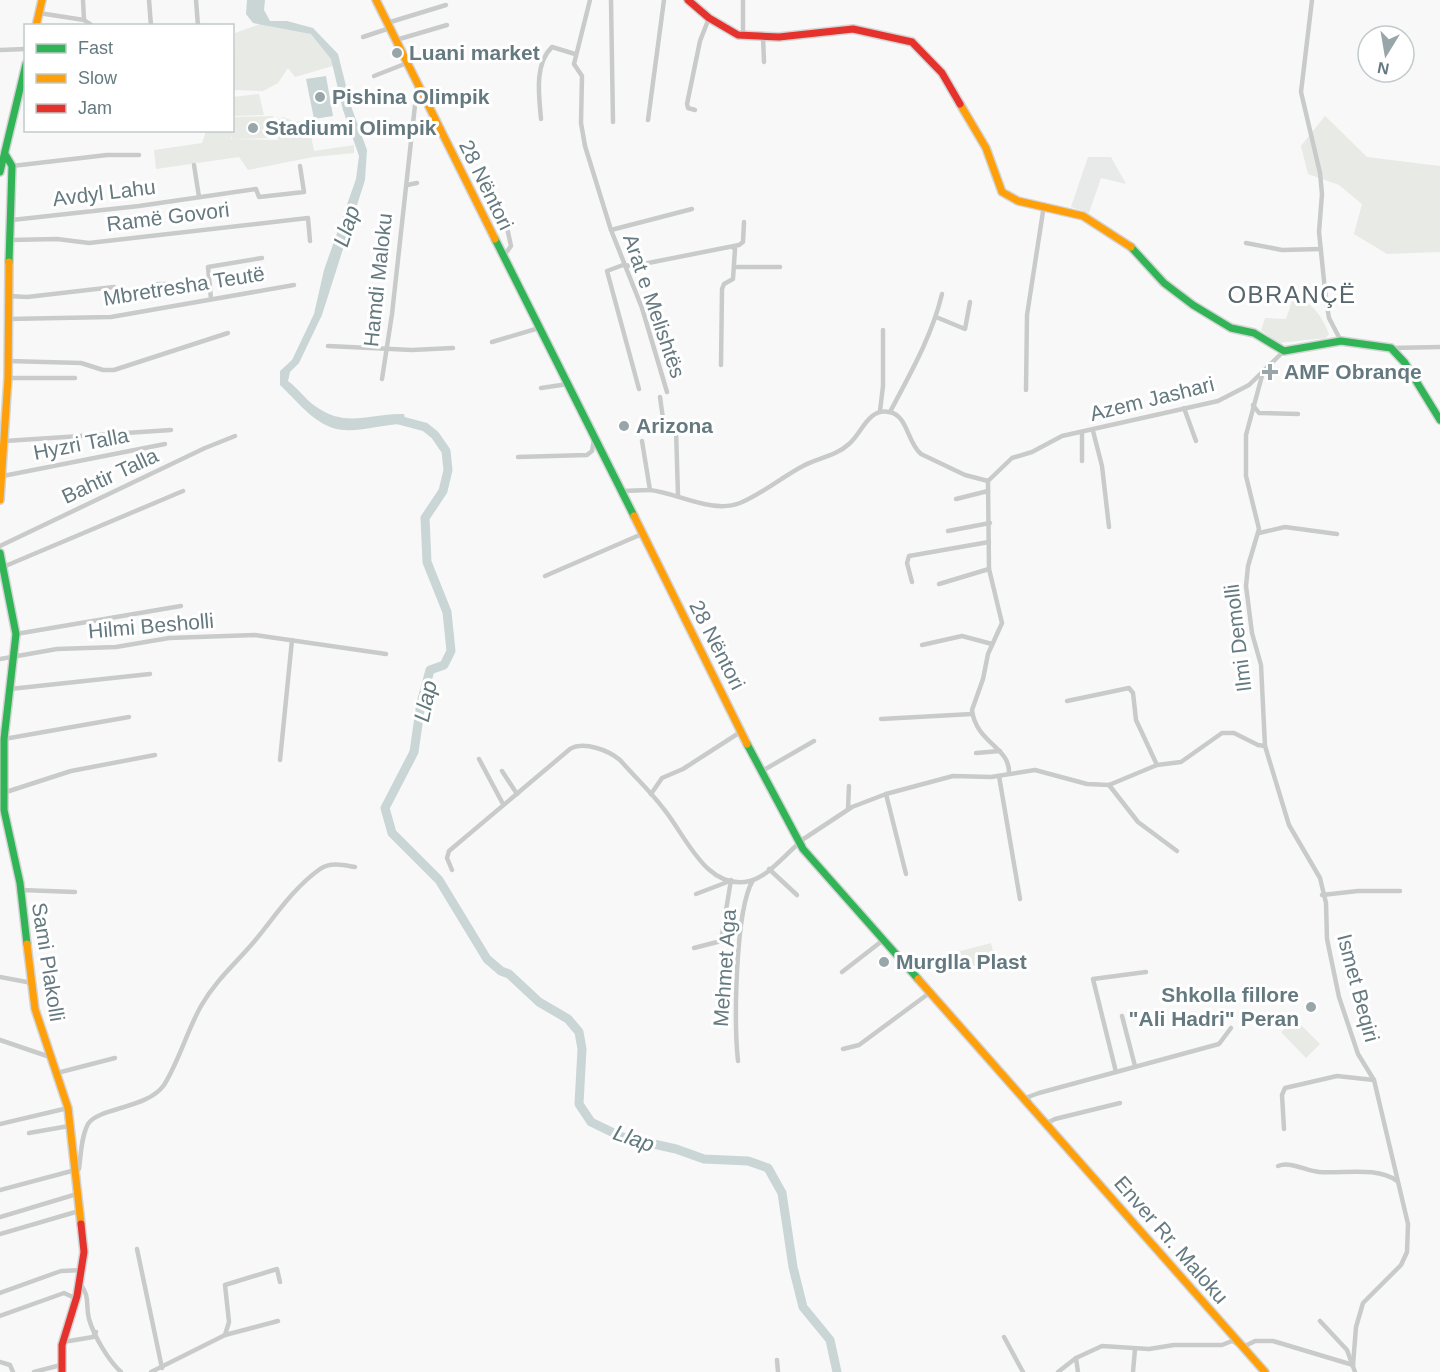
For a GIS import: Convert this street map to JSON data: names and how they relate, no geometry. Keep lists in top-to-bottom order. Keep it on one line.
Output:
{"streets":{"street":["28 Nëntori","Avdyl Lahu","Ramë Govori","Hamdi Maloku","Mbretresha Teutë","Arat e Melishtës","Azem Jashari","Hyzri Talla","Bahtir Talla","Hilmi Besholli","Ilmi Demolli","Sami Plakolli","Mehmet Aga","Ismet Beqiri","Enver Rr. Maloku"]},"crossings":[["28 Nëntori","Hamdi Maloku"],["28 Nëntori","Enver Rr. Maloku"],["Avdyl Lahu","Hyzri Talla"],["Ramë Govori","Hyzri Talla"],["Mbretresha Teutë","Hyzri Talla"],["Azem Jashari","Ilmi Demolli"],["Hilmi Besholli","Sami Plakolli"],["Ilmi Demolli","Ismet Beqiri"]],"districts":["OBRANÇË"],"water":["Llap"],"places":{"other":["Luani market","Pishina Olimpik","Stadiumi Olimpik","Arizona","Murglla Plast","Shkolla fillore \"Ali Hadri\" Peran"],"health":["AMF Obranqe"]},"legend":["Fast","Slow","Jam"],"north":"bottom"}
